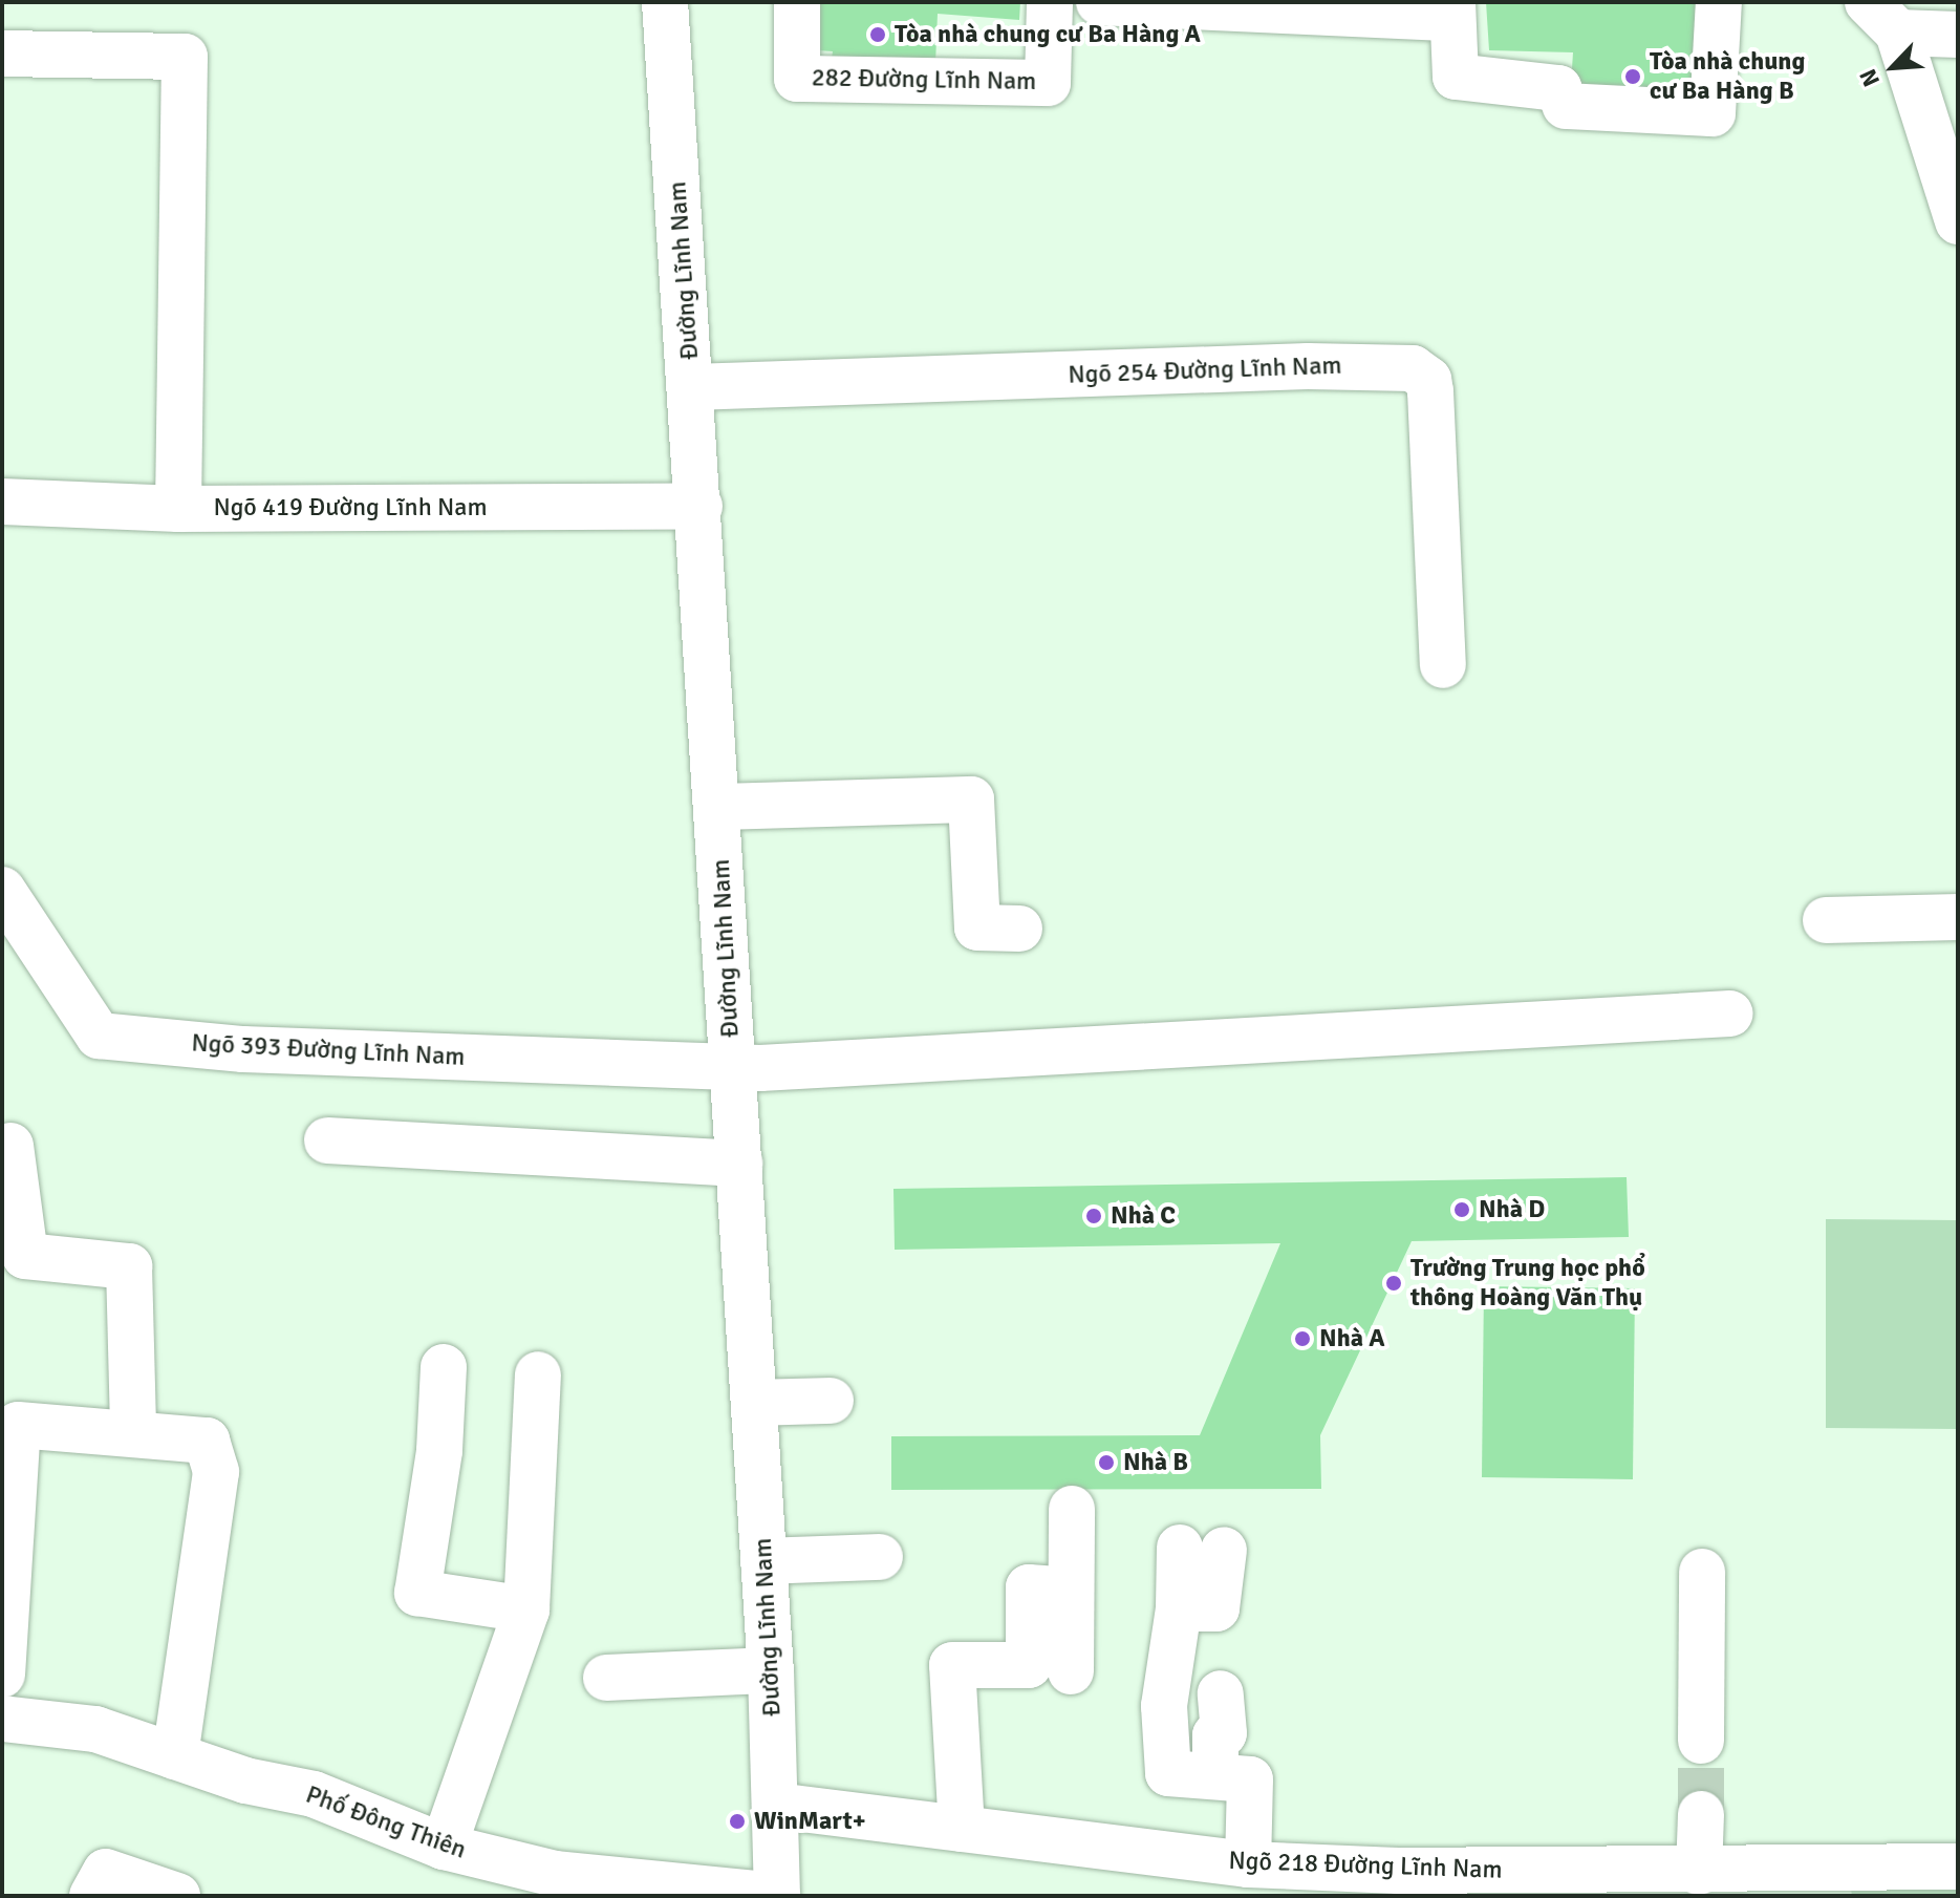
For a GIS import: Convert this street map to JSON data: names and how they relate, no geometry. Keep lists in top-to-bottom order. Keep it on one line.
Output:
{"streets":{"street":["282 Đường Lĩnh Nam","Đường Lĩnh Nam","Ngõ 254 Đường Lĩnh Nam","Ngõ 419 Đường Lĩnh Nam","Ngõ 393 Đường Lĩnh Nam","Phố Đông Thiên","Ngõ 218 Đường Lĩnh Nam"]},"crossings":[["Đường Lĩnh Nam","Ngõ 254 Đường Lĩnh Nam"],["Đường Lĩnh Nam","Ngõ 419 Đường Lĩnh Nam"],["Đường Lĩnh Nam","Ngõ 393 Đường Lĩnh Nam"],["Đường Lĩnh Nam","Phố Đông Thiên"],["Đường Lĩnh Nam","Ngõ 218 Đường Lĩnh Nam"]],"places":["Tòa nhà chung cư Ba Hàng A","Tòa nhà chung cư Ba Hàng B","Nhà D","Nhà C","Trường Trung học phổ thông Hoàng Văn Thụ","Nhà A","Nhà B","WinMart+"],"north":"bottom left"}
